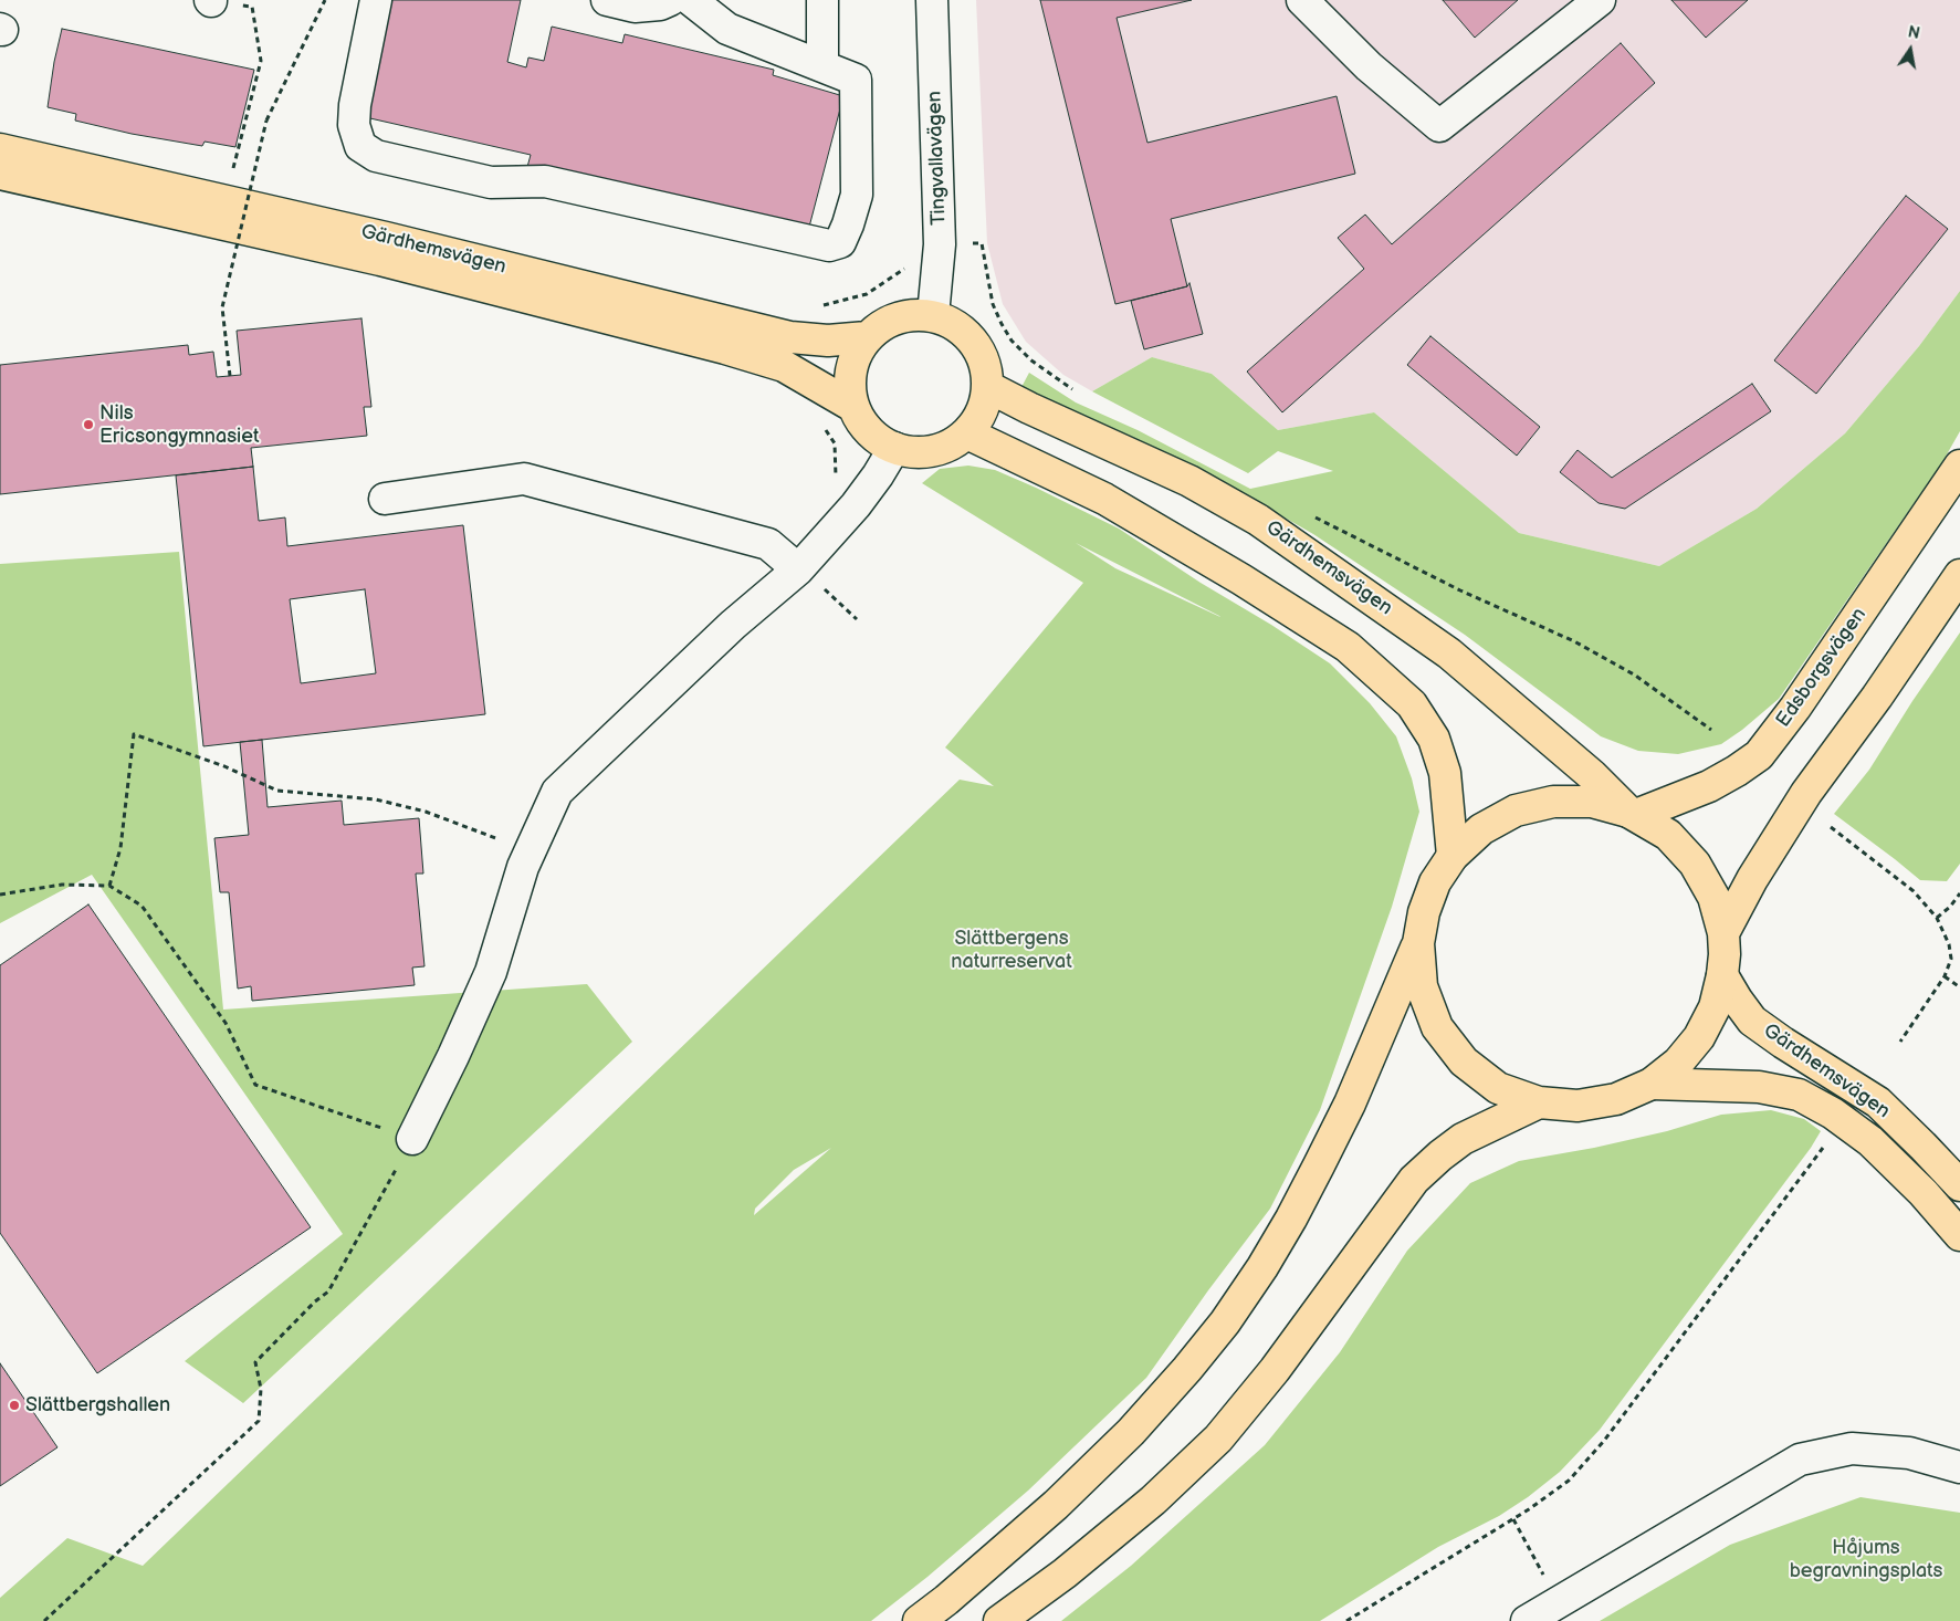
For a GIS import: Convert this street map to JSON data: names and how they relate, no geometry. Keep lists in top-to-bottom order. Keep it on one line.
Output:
{"streets":{"main road":["Gärdhemsvägen","Edsborgsvägen"],"street":["Tingvallavägen"]},"crossings":[["Tingvallavägen","Gärdhemsvägen"],["Gärdhemsvägen","Edsborgsvägen"]],"parks":["Slättbergens naturreservat","Håjums begravningsplats"],"places":["Nils Ericsongymnasiet","Slättbergshallen"],"north":"top"}
